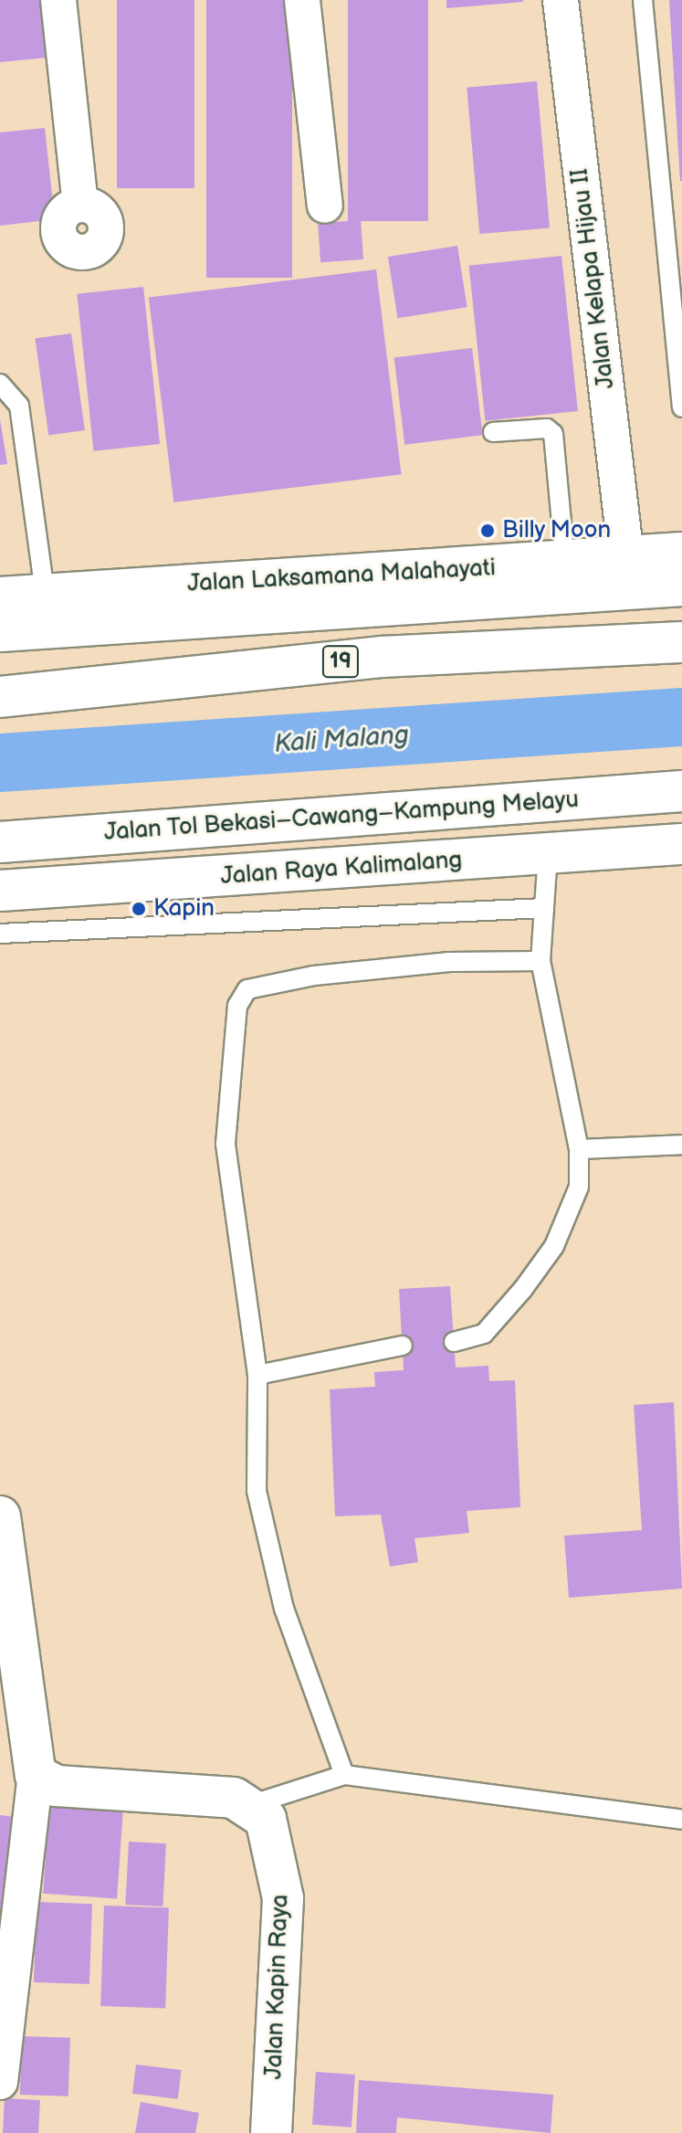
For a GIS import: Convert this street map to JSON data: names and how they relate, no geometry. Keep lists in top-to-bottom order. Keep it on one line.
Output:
{"streets":{"main road":["Jalan Laksamana Malahayati","19","Jalan Tol Bekasi–Cawang–Kampung Melayu","Jalan Raya Kalimalang","Jalan Kapin Raya"],"street":["Jalan Kelapa Hijau II"]},"crossings":[["Jalan Kelapa Hijau II","Jalan Laksamana Malahayati"]],"water":["Kali Malang"],"places":["Billy Moon","Kapin"]}
